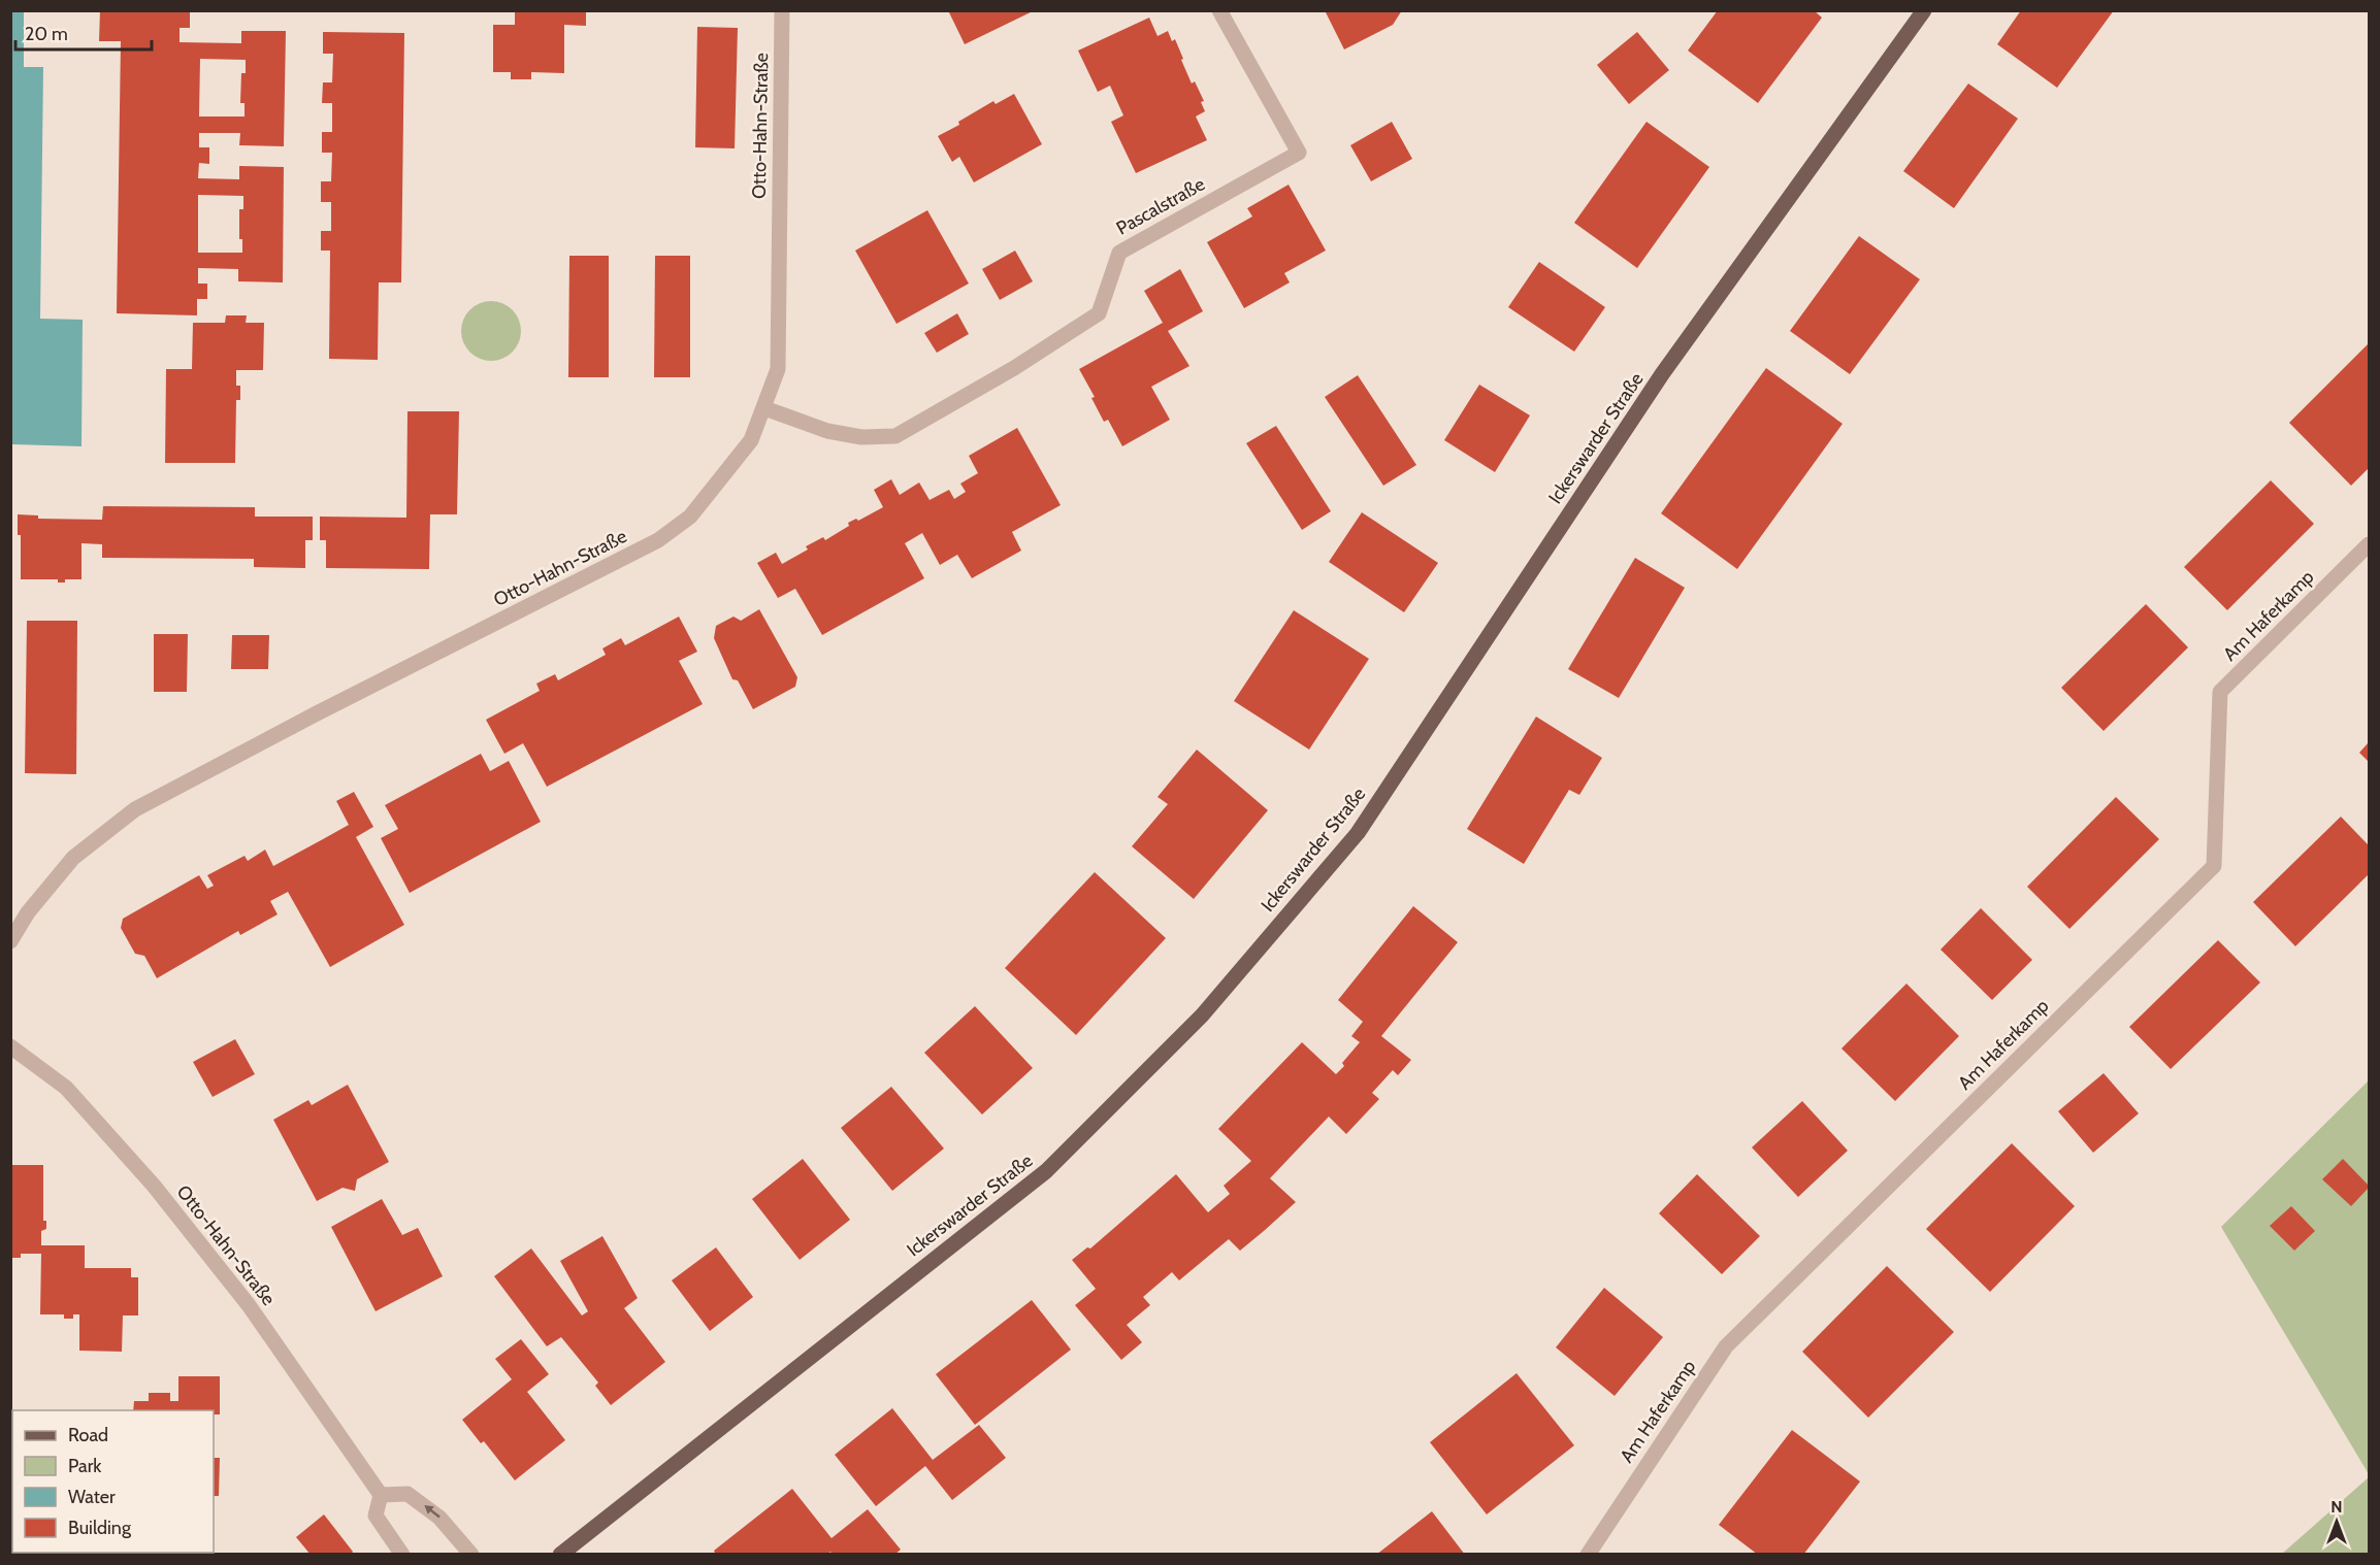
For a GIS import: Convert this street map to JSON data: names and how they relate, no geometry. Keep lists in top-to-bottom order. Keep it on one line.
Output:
{"streets":{"main road":["Ickerswarder Straße"],"street":["Otto-Hahn-Straße","Pascalstraße","Am Haferkamp"]},"crossings":[["Otto-Hahn-Straße","Pascalstraße"]],"legend":["Road","Park","Water","Building"],"scale_bar":"20 m","north":"top"}
